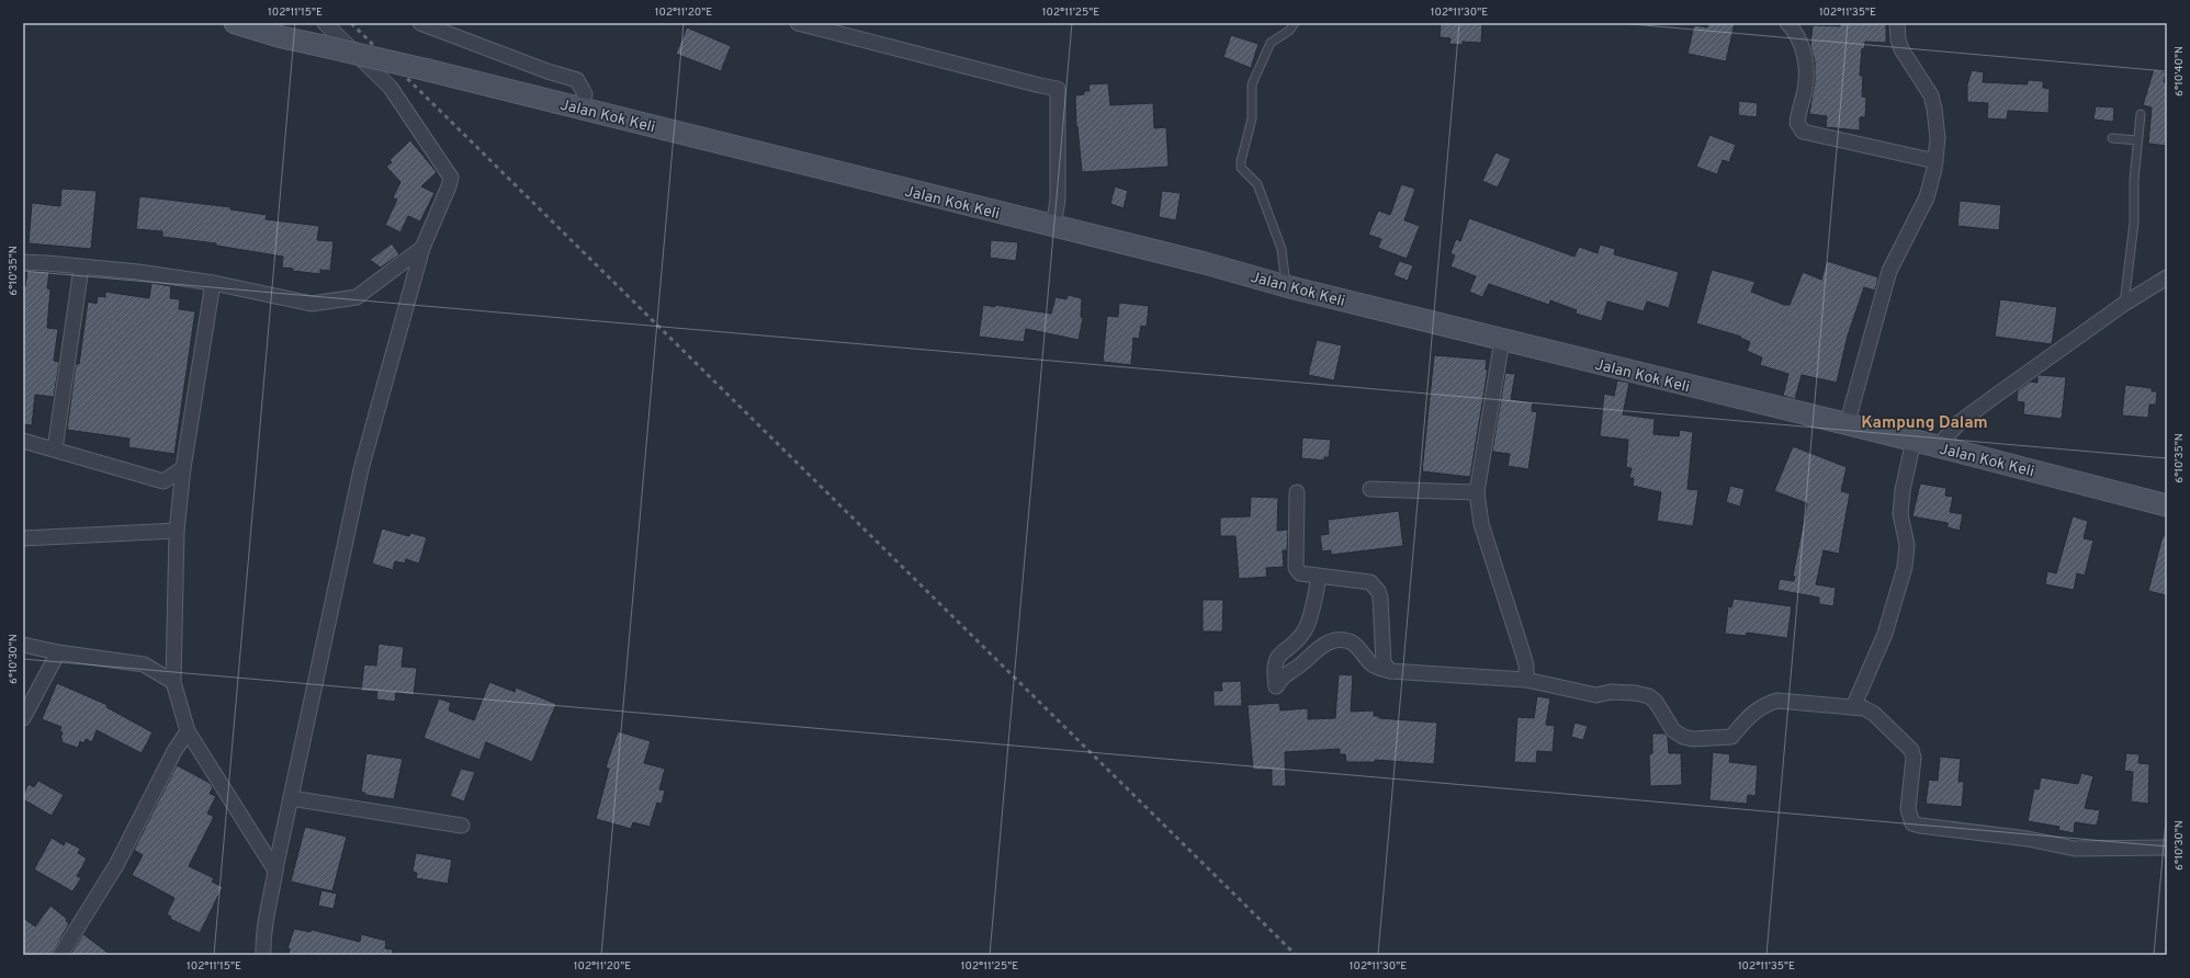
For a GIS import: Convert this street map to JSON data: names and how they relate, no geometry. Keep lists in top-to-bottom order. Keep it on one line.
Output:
{"streets":{"street":["Jalan Kok Keli"]},"districts":["Kampung Dalam"],"coordinates":["102°11'15\"E","102°11'20\"E","102°11'25\"E","102°11'30\"E","102°11'35\"E","6°10'40\"N","6°10'35\"N","6°10'30\"N"]}
